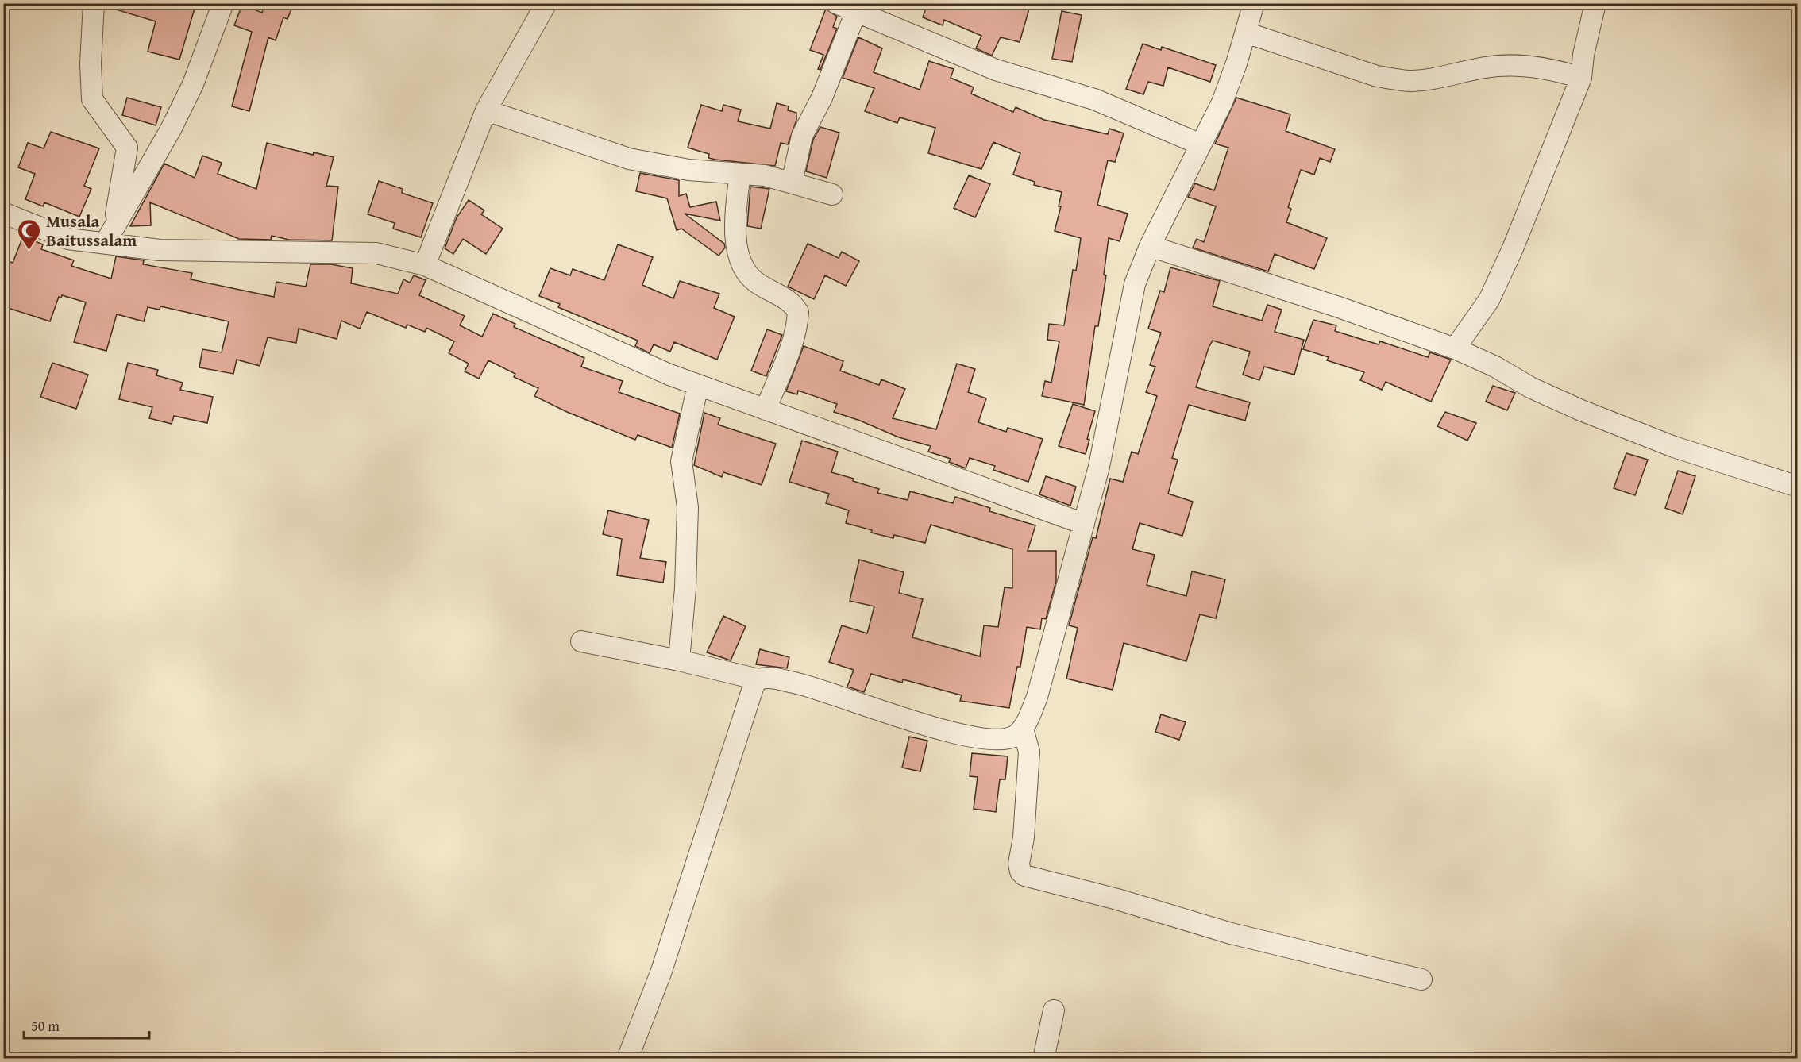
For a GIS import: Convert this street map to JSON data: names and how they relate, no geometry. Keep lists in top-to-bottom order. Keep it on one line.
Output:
{"places":{"mosque":["Musala Baitussalam"]},"scale_bar":"50 m"}
